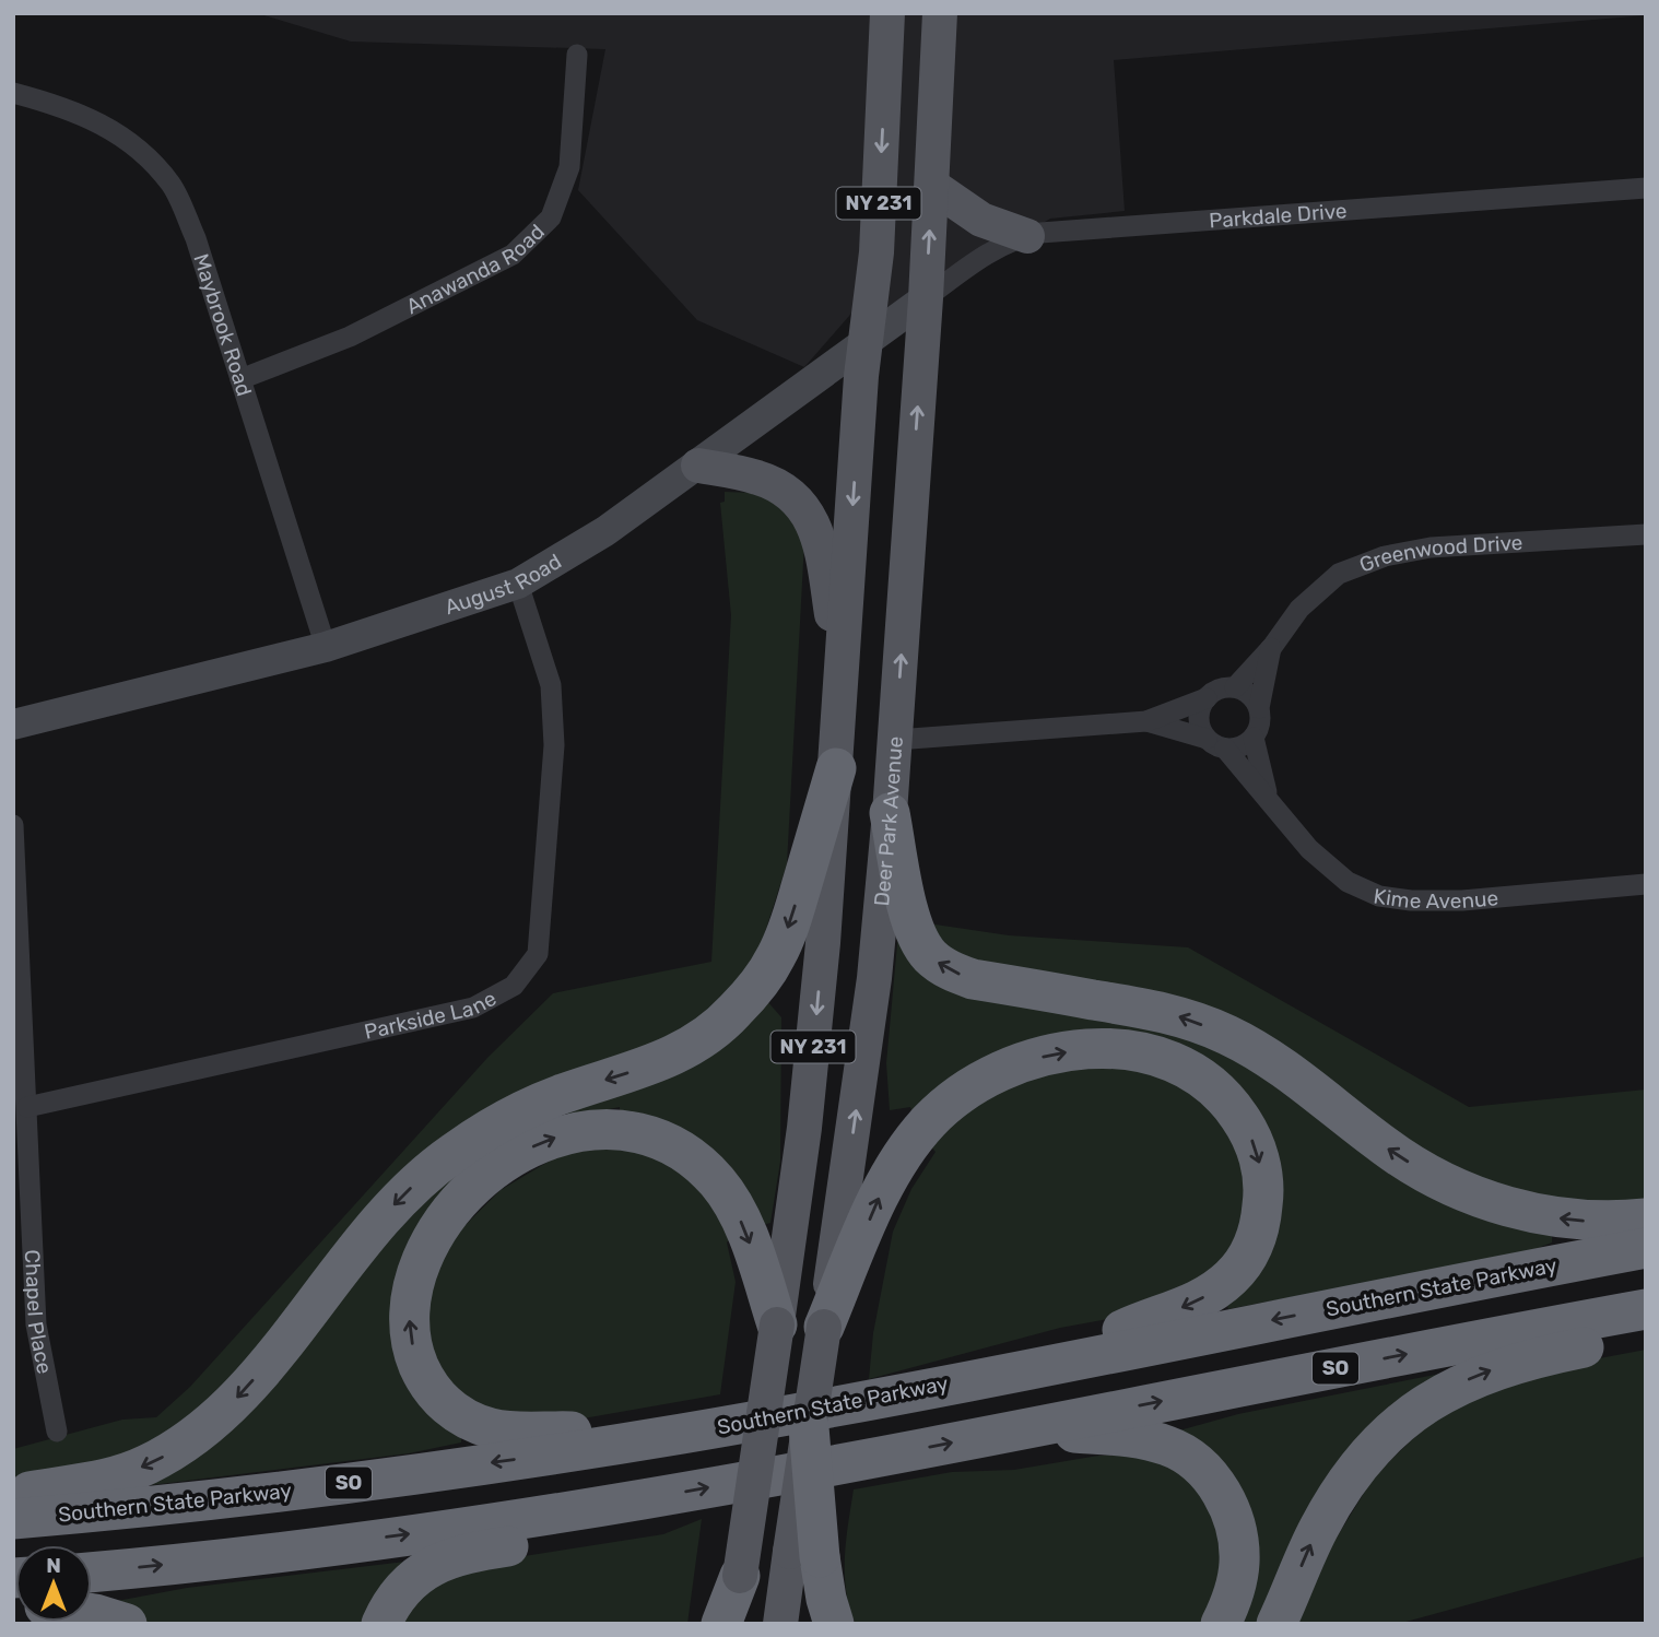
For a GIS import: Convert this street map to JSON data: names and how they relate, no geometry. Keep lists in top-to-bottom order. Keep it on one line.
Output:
{"streets":{"highway":["Southern State Parkway","SO"],"main road":["NY 231","Deer Park Avenue"],"street":["Parkdale Drive","Anawanda Road","Maybrook Road","Greenwood Drive","August Road","Kime Avenue","Parkside Lane","Chapel Place"]},"crossings":[["NY 231","August Road"],["Parkdale Drive","August Road"],["Parkdale Drive","Deer Park Avenue"],["Anawanda Road","Maybrook Road"],["Maybrook Road","August Road"],["Greenwood Drive","Kime Avenue"],["August Road","Deer Park Avenue"],["August Road","Parkside Lane"],["Parkside Lane","Chapel Place"]],"north":"top"}
